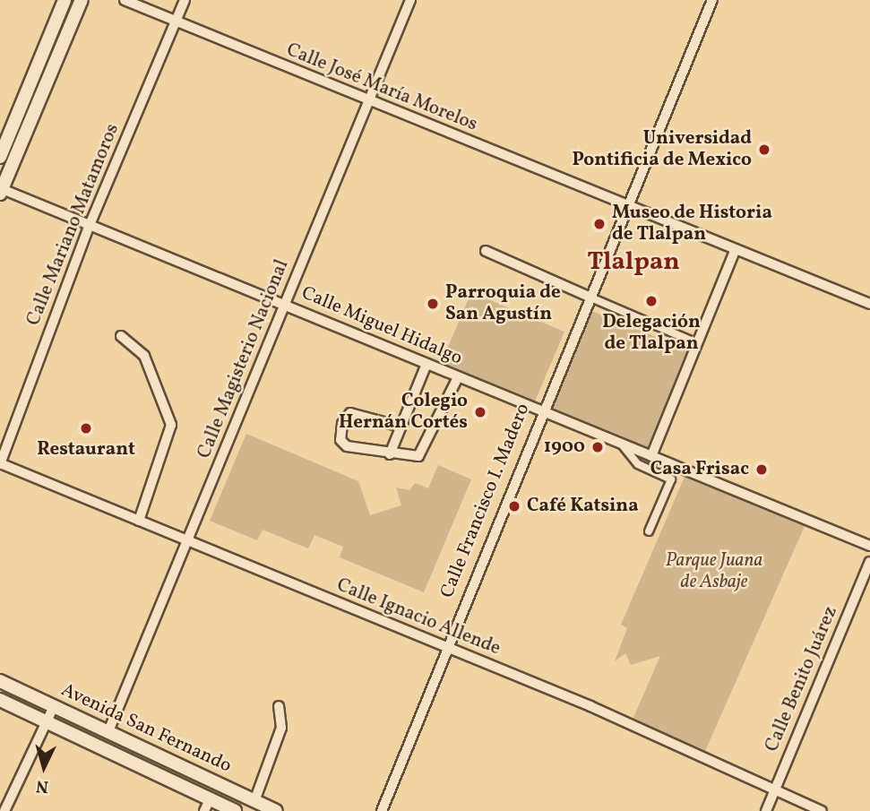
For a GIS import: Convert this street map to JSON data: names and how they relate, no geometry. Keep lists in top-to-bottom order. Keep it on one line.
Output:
{"streets":{"main road":["Avenida San Fernando"],"street":["Calle José María Morelos","Calle Mariano Matamoros","Calle Miguel Hidalgo","Calle Magisterio Nacional","Calle Francisco I. Madero","Calle Ignacio Allende","Calle Benito Juárez"]},"crossings":[["Calle José María Morelos","Calle Mariano Matamoros"],["Calle José María Morelos","Calle Magisterio Nacional"],["Calle José María Morelos","Calle Francisco I. Madero"],["Calle Mariano Matamoros","Calle Miguel Hidalgo"],["Calle Mariano Matamoros","Calle Ignacio Allende"],["Calle Miguel Hidalgo","Calle Magisterio Nacional"],["Calle Miguel Hidalgo","Calle Francisco I. Madero"],["Calle Magisterio Nacional","Calle Ignacio Allende"],["Calle Magisterio Nacional","Avenida San Fernando"],["Calle Francisco I. Madero","Calle Ignacio Allende"],["Calle Ignacio Allende","Calle Benito Juárez"]],"districts":["Tlalpan"],"parks":["Parque Juana de Asbaje"],"places":["Universidad Pontificia de Mexico","Museo de Historia de Tlalpan","Delegación de Tlalpan","Parroquia de San Agustín","Colegio Hernán Cortés","Restaurant","1900","Casa Frisac","Café Katsina"],"north":"bottom"}
